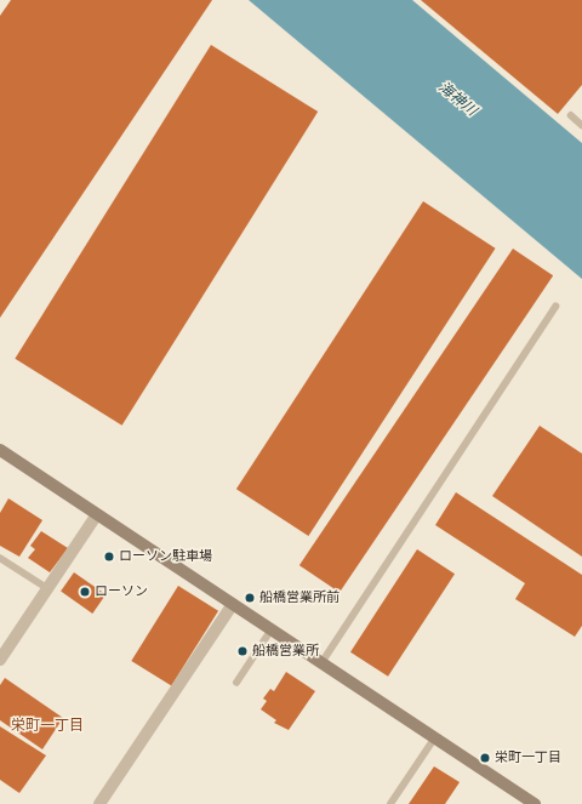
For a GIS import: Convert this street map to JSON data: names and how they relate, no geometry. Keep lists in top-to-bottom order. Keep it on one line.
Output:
{"districts":["栄町一丁目"],"water":["海神川"],"places":["ローソン駐車場","ローソン","船橋営業所前","船橋営業所","栄町一丁目"]}
